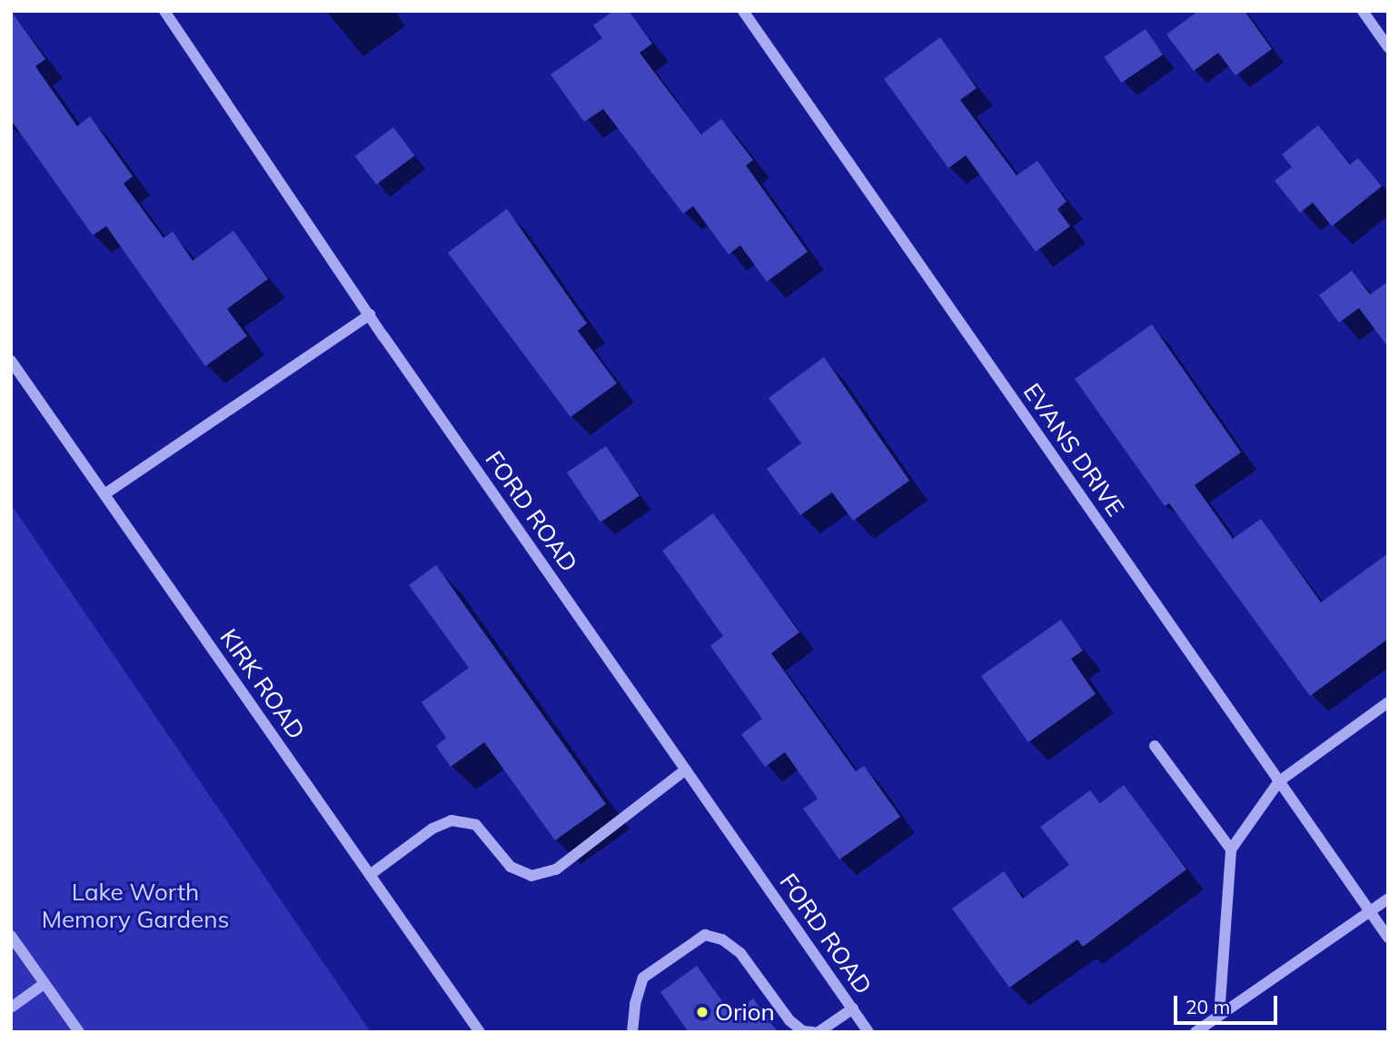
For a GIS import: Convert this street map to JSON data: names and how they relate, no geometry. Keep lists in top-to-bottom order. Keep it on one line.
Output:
{"streets":{"street":["EVANS DRIVE","FORD ROAD","KIRK ROAD"]},"parks":["Lake Worth Memory Gardens"],"places":["Orion"],"scale_bar":"20 m"}
